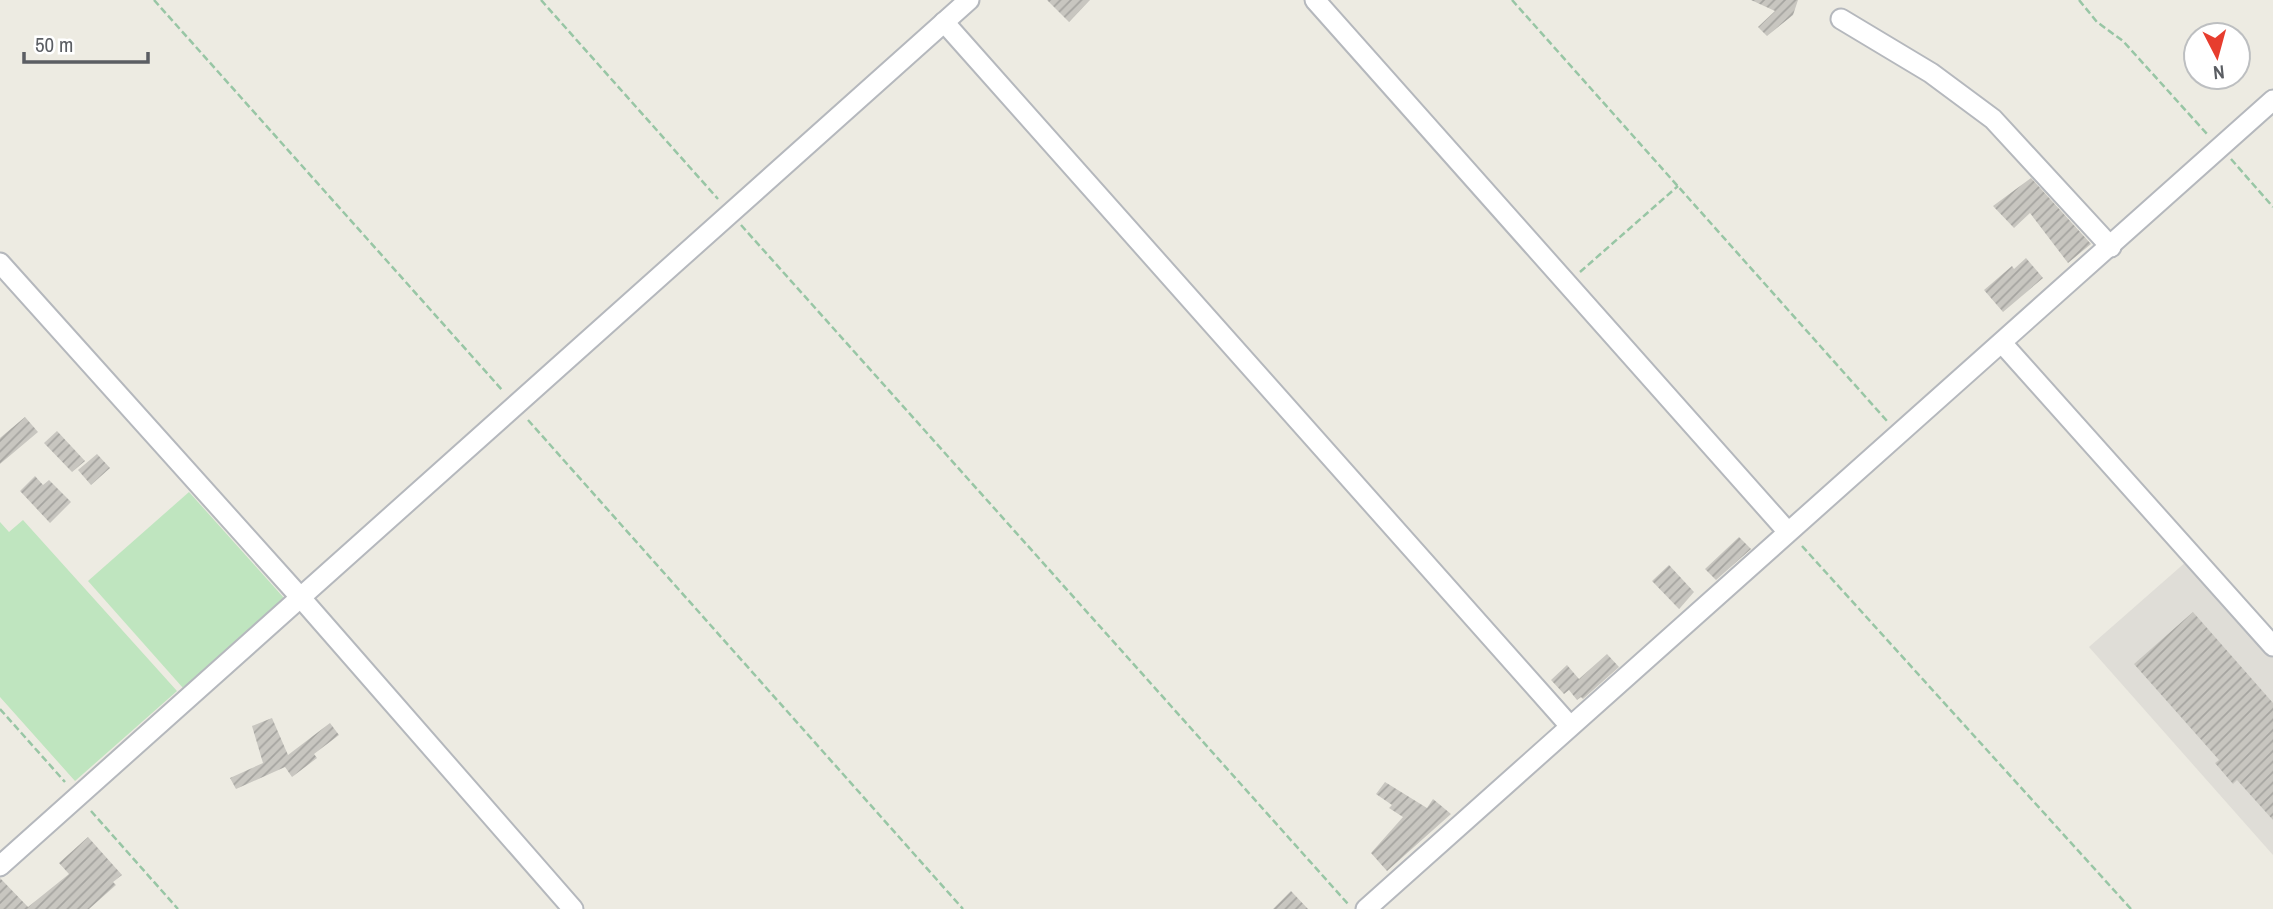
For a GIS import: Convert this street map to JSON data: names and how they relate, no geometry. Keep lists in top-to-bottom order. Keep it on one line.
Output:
{"scale_bar":"50 m","north":"bottom"}
